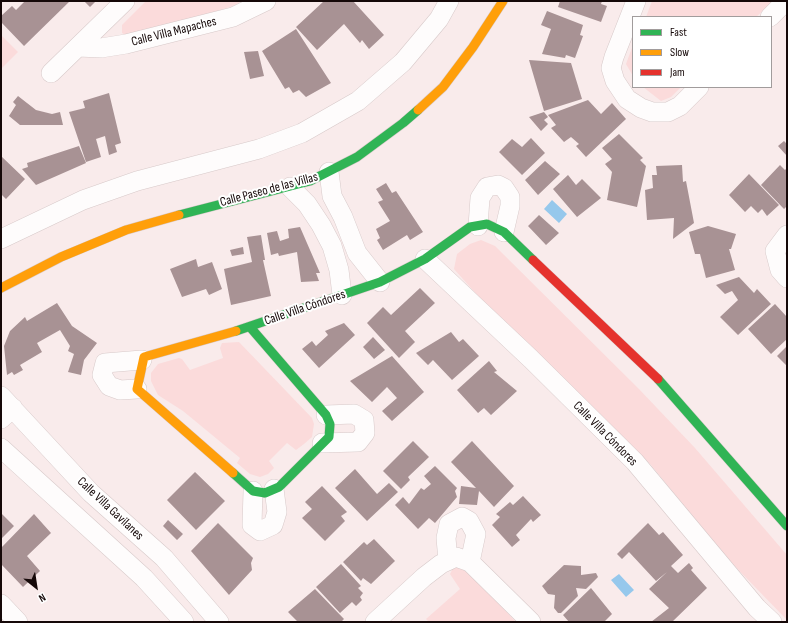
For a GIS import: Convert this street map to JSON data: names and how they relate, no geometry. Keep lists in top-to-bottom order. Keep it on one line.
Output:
{"streets":{"street":["Calle Villa Mapaches","Calle Paseo de las Villas","Calle Villa Cóndores","Calle Villa Gavilanes"]},"legend":["Fast","Slow","Jam"],"north":"bottom right"}
